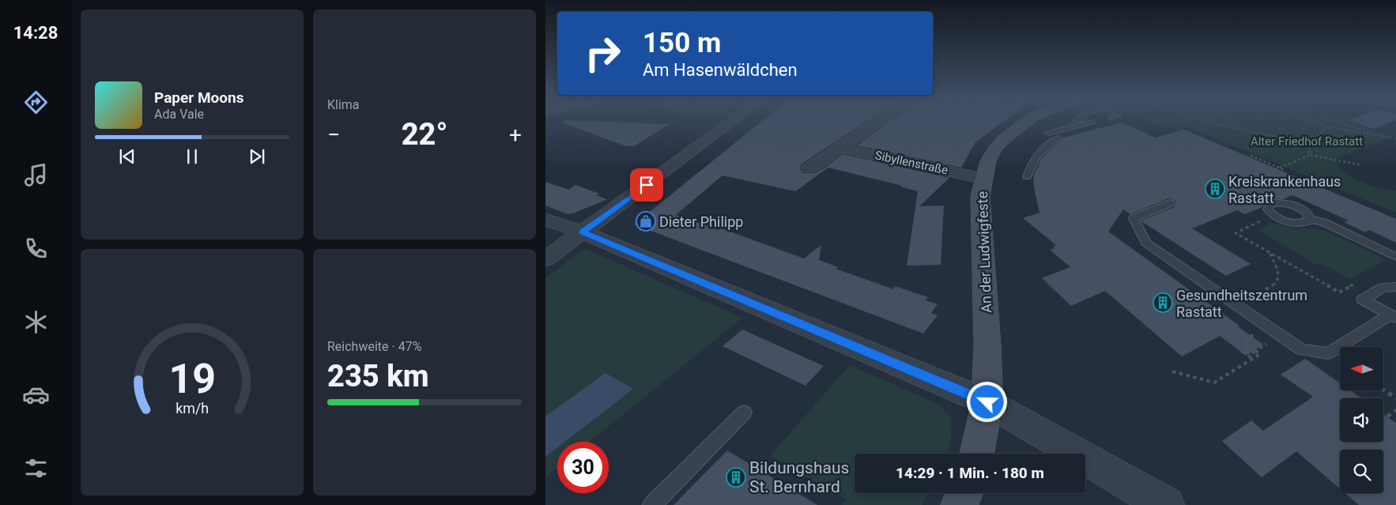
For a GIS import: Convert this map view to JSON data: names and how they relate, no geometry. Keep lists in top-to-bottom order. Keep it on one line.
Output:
{"streets":{"street":["Sibyllenstraße","An der Ludwigfeste"]},"crossings":[["Sibyllenstraße","An der Ludwigfeste"]],"parks":["Alter Friedhof Rastatt"],"places":{"building":["Kreiskrankenhaus Rastatt","Gesundheitszentrum Rastatt","Bildungshaus St. Bernhard"],"shop":["Dieter Philipp"]},"north":"left","page":{"tabs":"14:28","tile":["Klima",["Reichweite · 47%","235 km"]],"turn":["150 m","Am Hasenwäldchen"],"song":["Paper Moons","Ada Vale"],"heat":["−","22°","+"],"limit":"30","trip":"14:29 · 1 Min. · 180 m","gauge":["19","km/h"]}}
